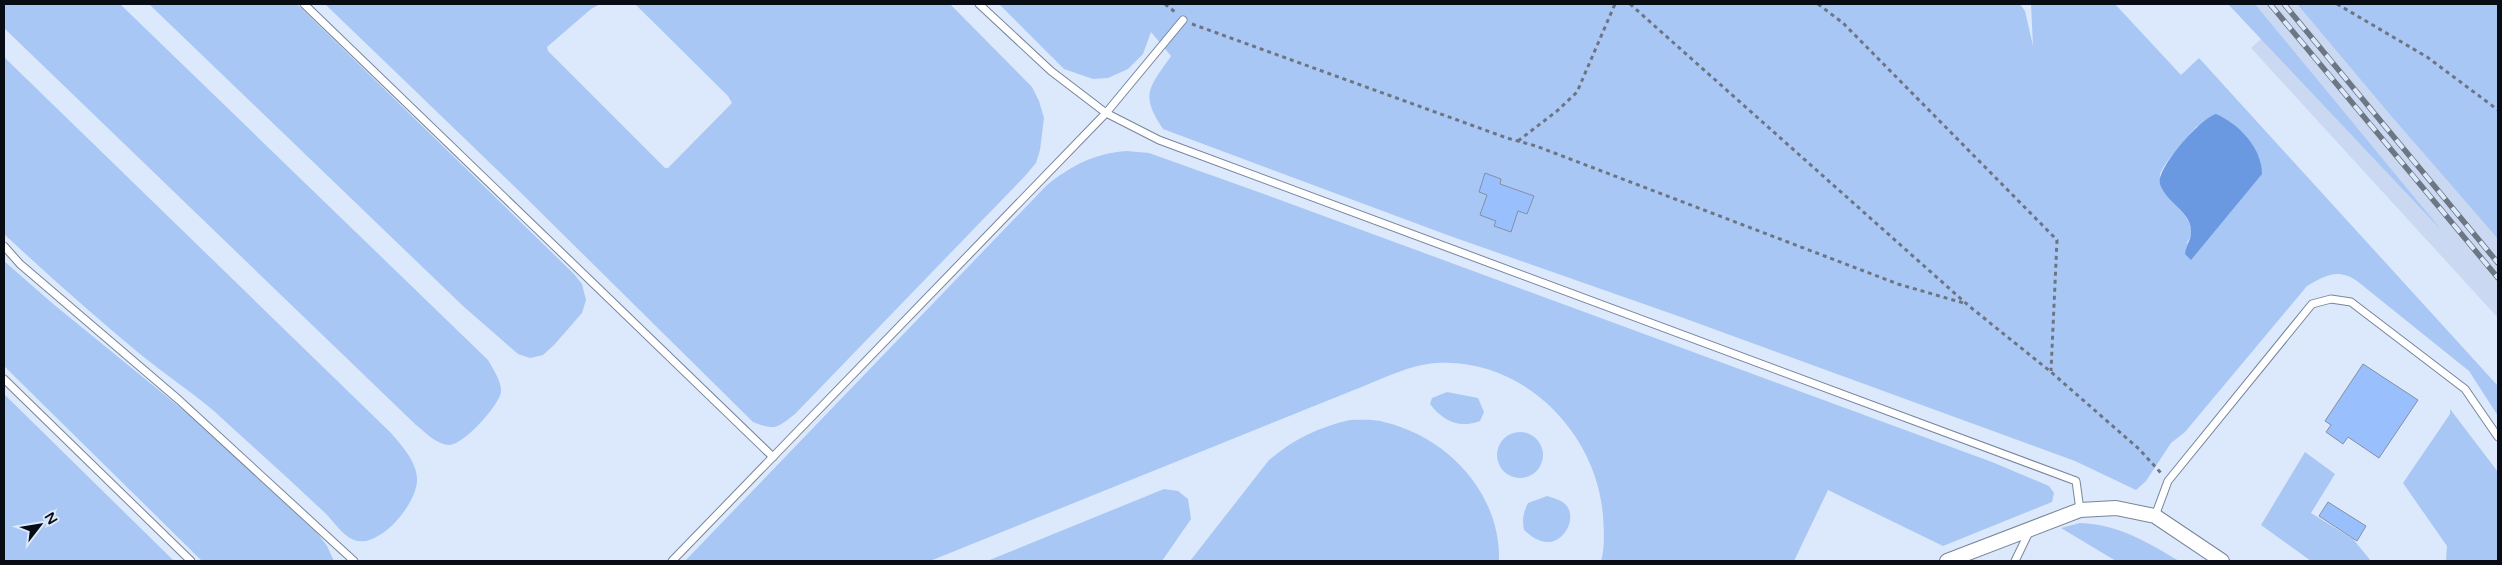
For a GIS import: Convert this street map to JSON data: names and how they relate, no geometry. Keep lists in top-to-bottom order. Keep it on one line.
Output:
{"north":"top right"}
